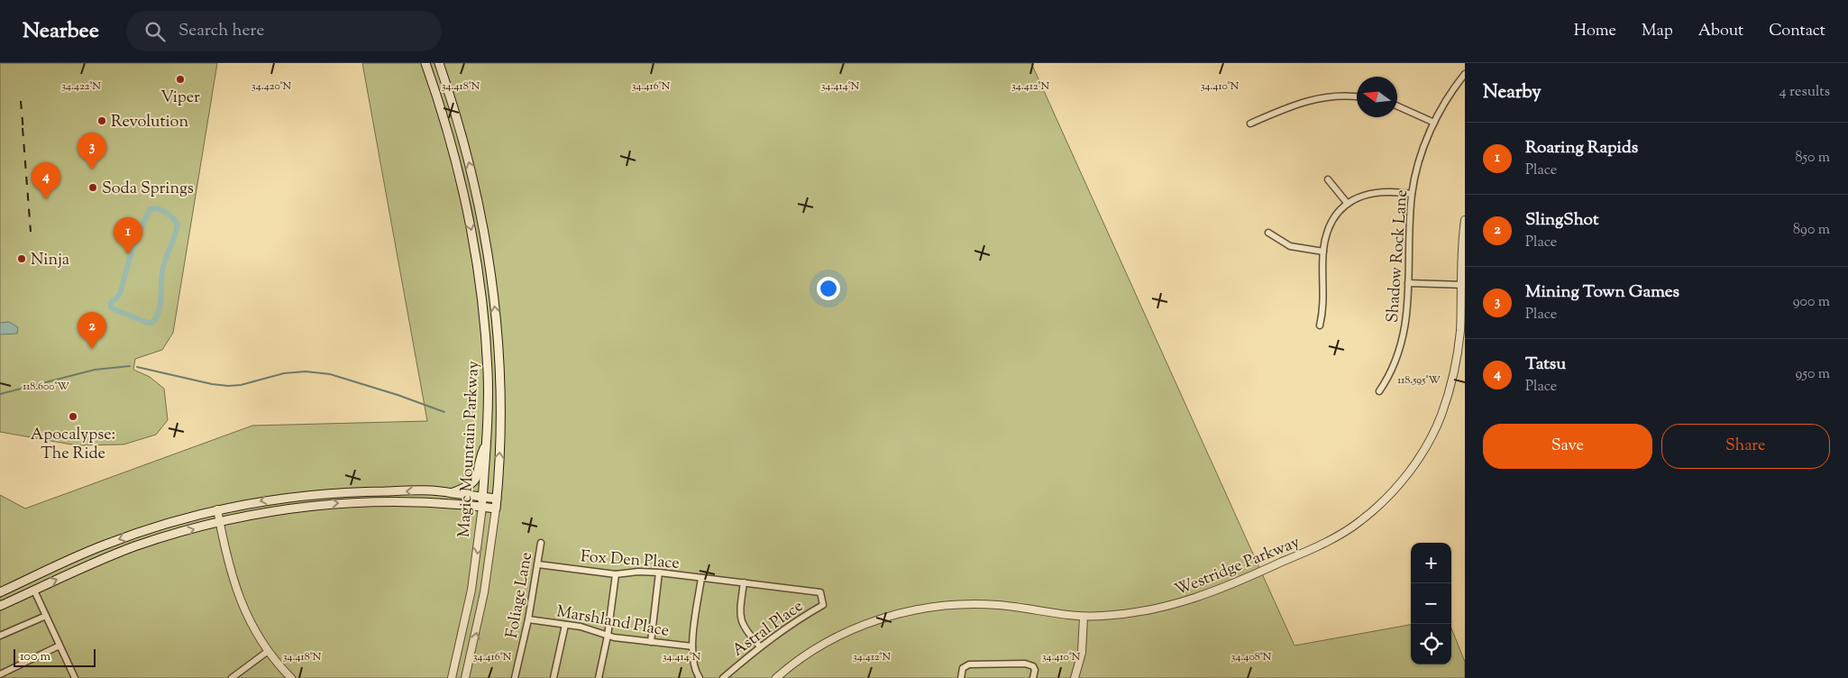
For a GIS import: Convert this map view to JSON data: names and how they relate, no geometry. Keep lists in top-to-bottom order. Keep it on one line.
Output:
{"streets":{"main road":["Magic Mountain Parkway"],"street":["Shadow Rock Lane","Fox Den Place","Westridge Parkway","Foliage Lane","Marshland Place","Astral Place"]},"crossings":[["Fox Den Place","Foliage Lane"],["Fox Den Place","Astral Place"],["Foliage Lane","Marshland Place"]],"places":["Viper","Revolution","Soda Springs","Ninja","Apocalypse: The Ride"],"scale_bar":"100 m","north":"left","page":{"header":"Nearbee","search":"Search here","nav":["Home","Map","About","Contact"],"heading":["Nearby","4 results"],"list":[{"mark":"1","name":"Roaring Rapids","note":"Place","value":"850 m"},{"mark":"2","name":"SlingShot","note":"Place","value":"890 m"},{"mark":"3","name":"Mining Town Games","note":"Place","value":"900 m"},{"mark":"4","name":"Tatsu","note":"Place","value":"950 m"}],"pins":["3","4","1","2"],"buttons":["Save","Share"],"map_buttons":["+","−"],"scale":"100 m"},"coordinates":["34.422°N","34.420°N","34.418°N","34.416°N","34.414°N","34.412°N","34.410°N","118.595°W","118.600°W","34.408°N"]}
